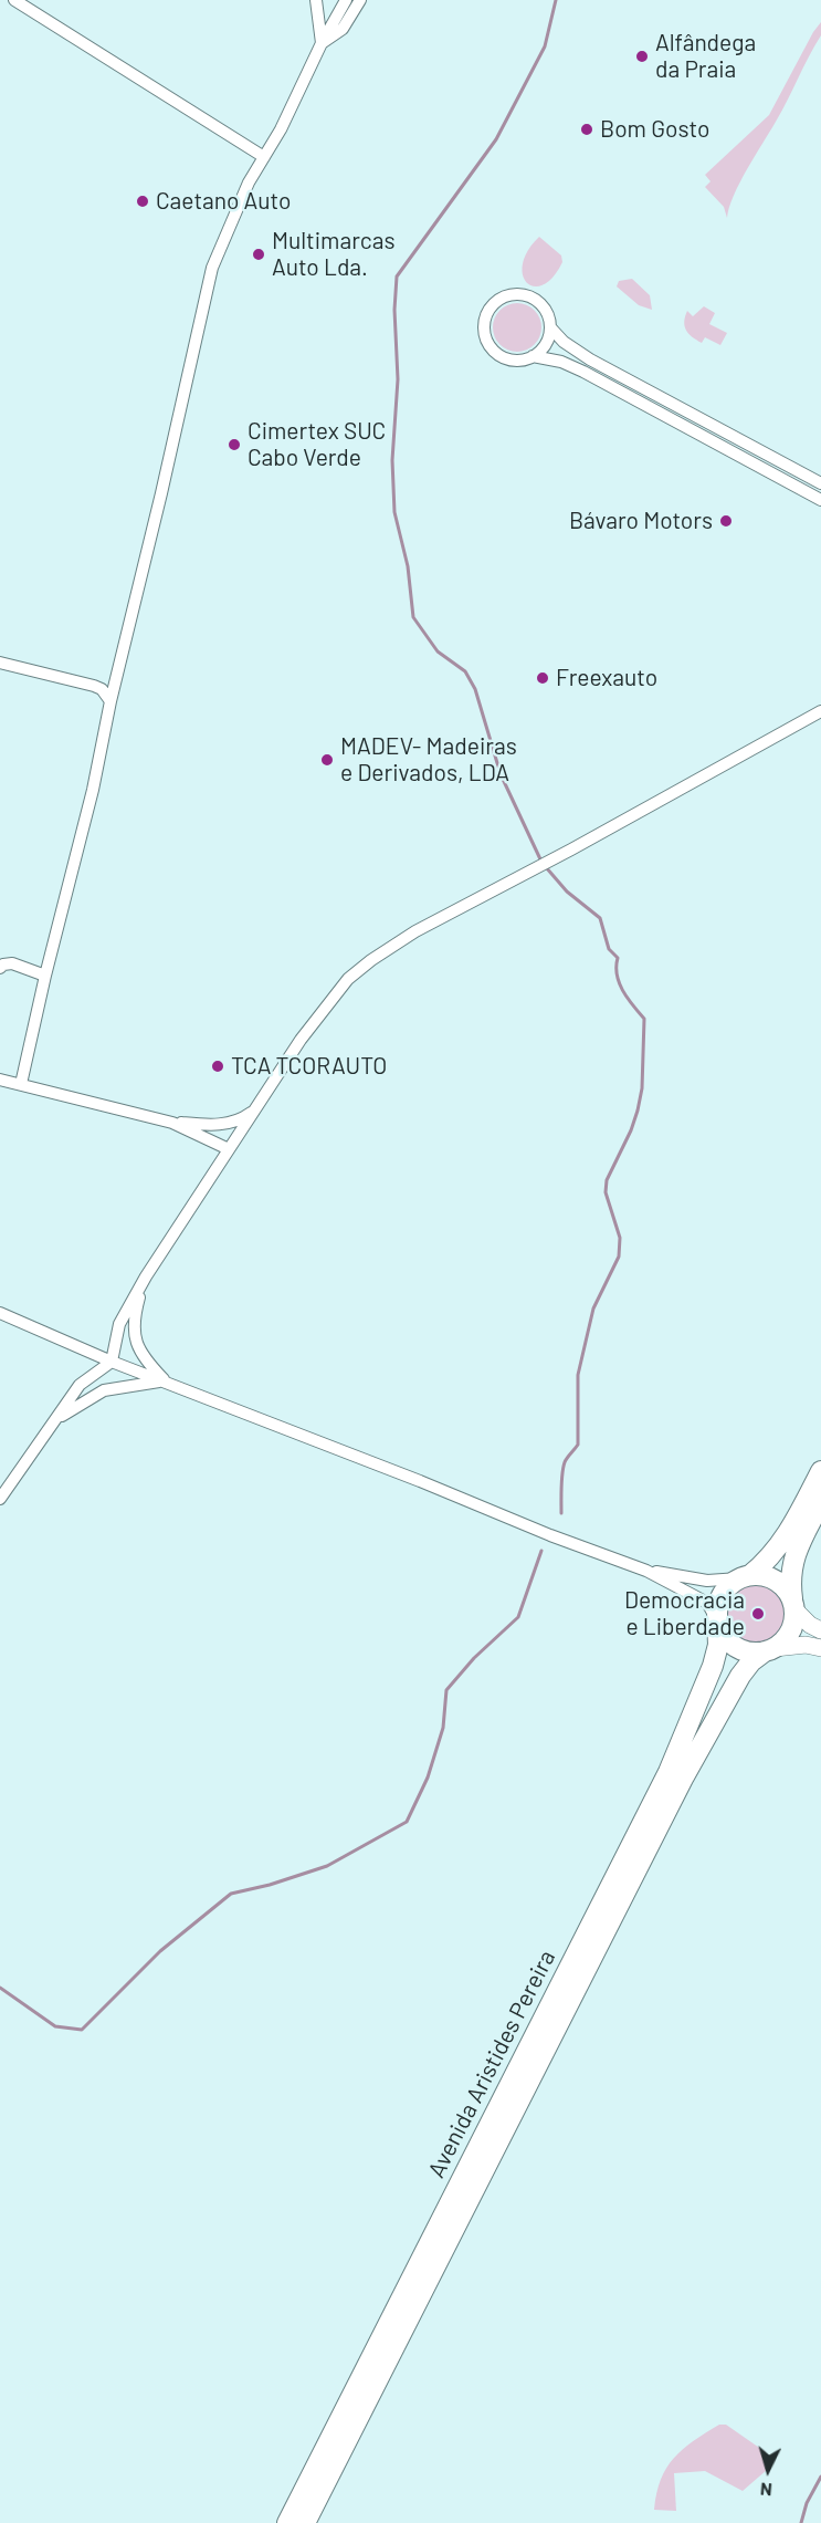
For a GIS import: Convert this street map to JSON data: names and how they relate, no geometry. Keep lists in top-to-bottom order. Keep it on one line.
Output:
{"streets":{"highway":["Avenida Aristides Pereira"]},"places":["Alfândega da Praia","Bom Gosto","Caetano Auto","Multimarcas Auto Lda.","Cimertex SUC Cabo Verde","Bávaro Motors","Freexauto","MADEV- Madeiras e Derivados, LDA","TCA TCORAUTO","Democracia e Liberdade"],"north":"bottom"}
